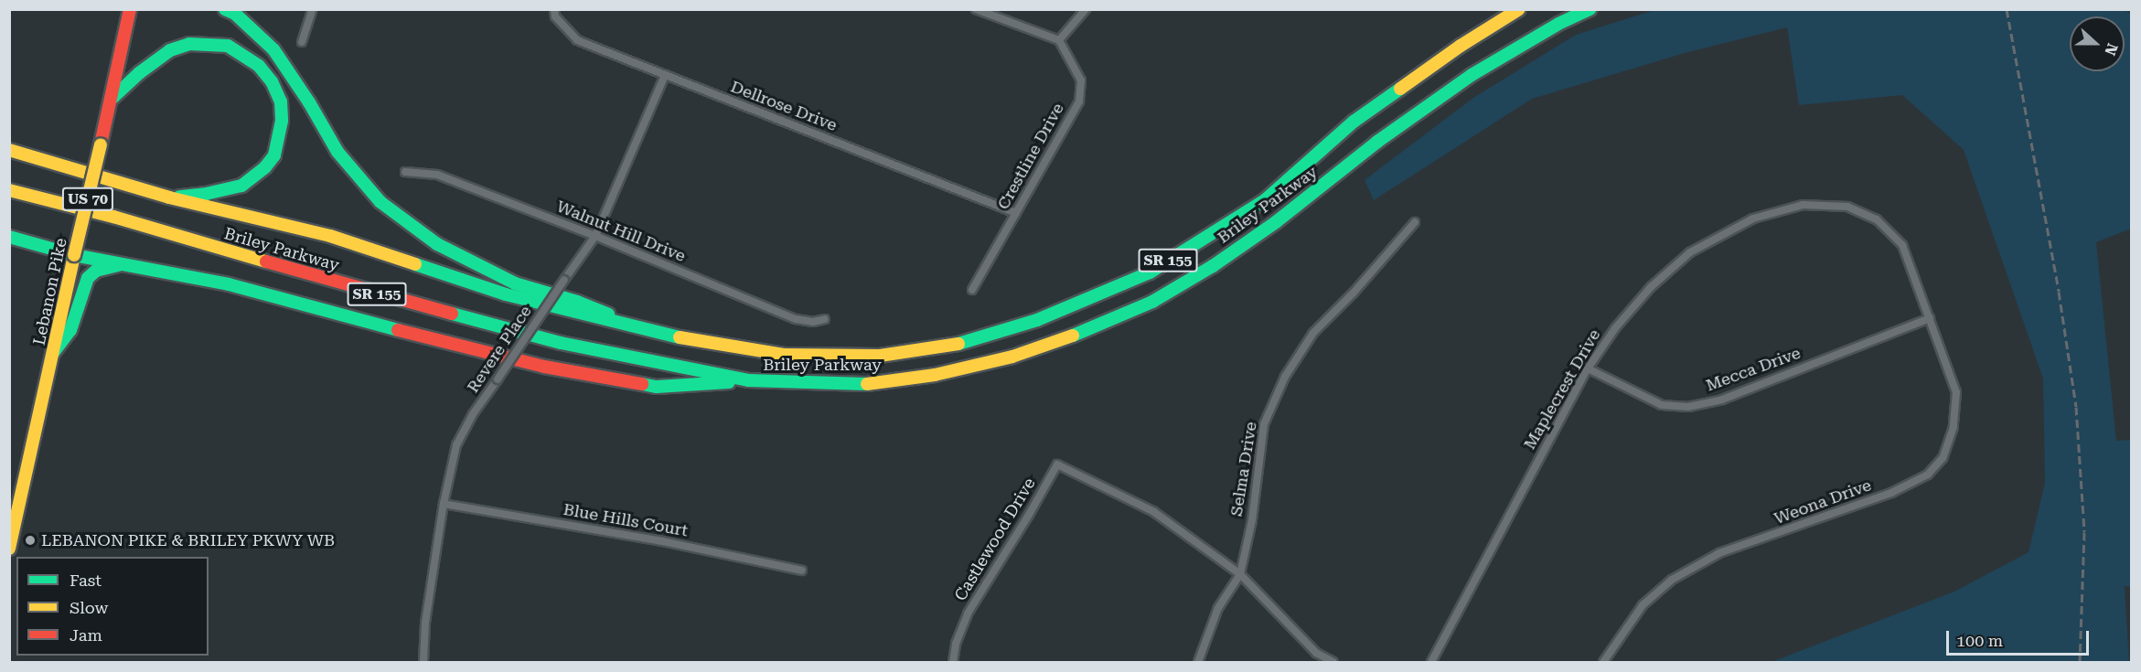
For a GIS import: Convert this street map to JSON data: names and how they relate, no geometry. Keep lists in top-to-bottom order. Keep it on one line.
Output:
{"streets":{"main road":["US 70","Briley Parkway","SR 155","Lebanon Pike"],"street":["Dellrose Drive","Crestline Drive","Walnut Hill Drive","Revere Place","Mecca Drive","Maplecrest Drive","Selma Drive","Weona Drive","Blue Hills Court","Castlewood Drive"]},"crossings":[["Dellrose Drive","Crestline Drive"],["Dellrose Drive","Revere Place"],["Walnut Hill Drive","Revere Place"],["Revere Place","Blue Hills Court"],["Mecca Drive","Maplecrest Drive"],["Mecca Drive","Weona Drive"],["Maplecrest Drive","Weona Drive"],["Selma Drive","Castlewood Drive"]],"places":["LEBANON PIKE & BRILEY PKWY WB"],"legend":["Fast","Slow","Jam"],"scale_bar":"100 m","north":"right"}
